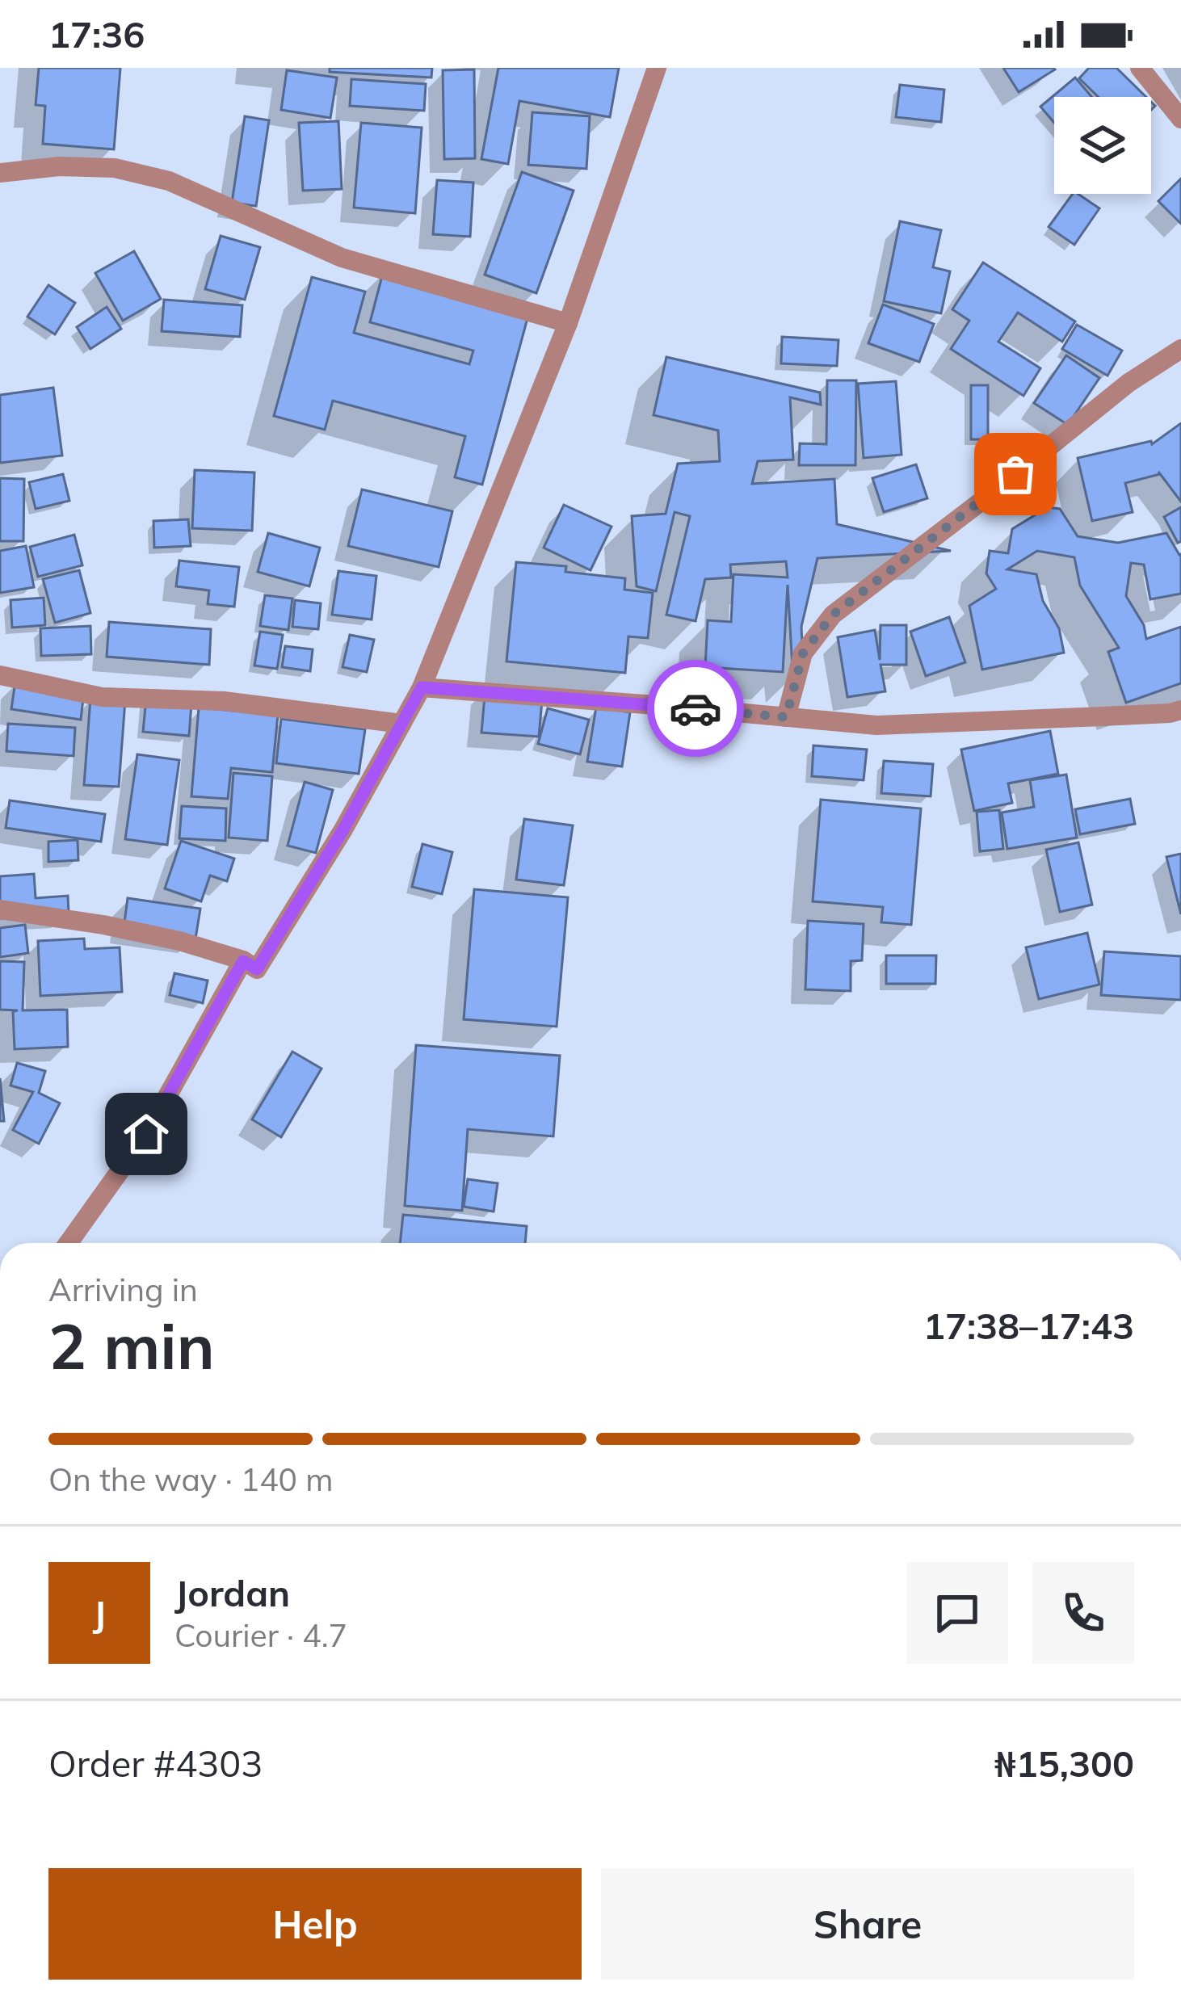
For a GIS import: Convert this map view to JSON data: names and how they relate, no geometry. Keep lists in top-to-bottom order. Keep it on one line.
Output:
{"page":{"status":"17:36","heading":["2 min","Arriving in","17:38–17:43"],"panel":["Jordan","Courier · 4.7","Order #4303","₦15,300"],"bar":"On the way · 140 m","round":"J","buttons":["Help","Share"]}}
